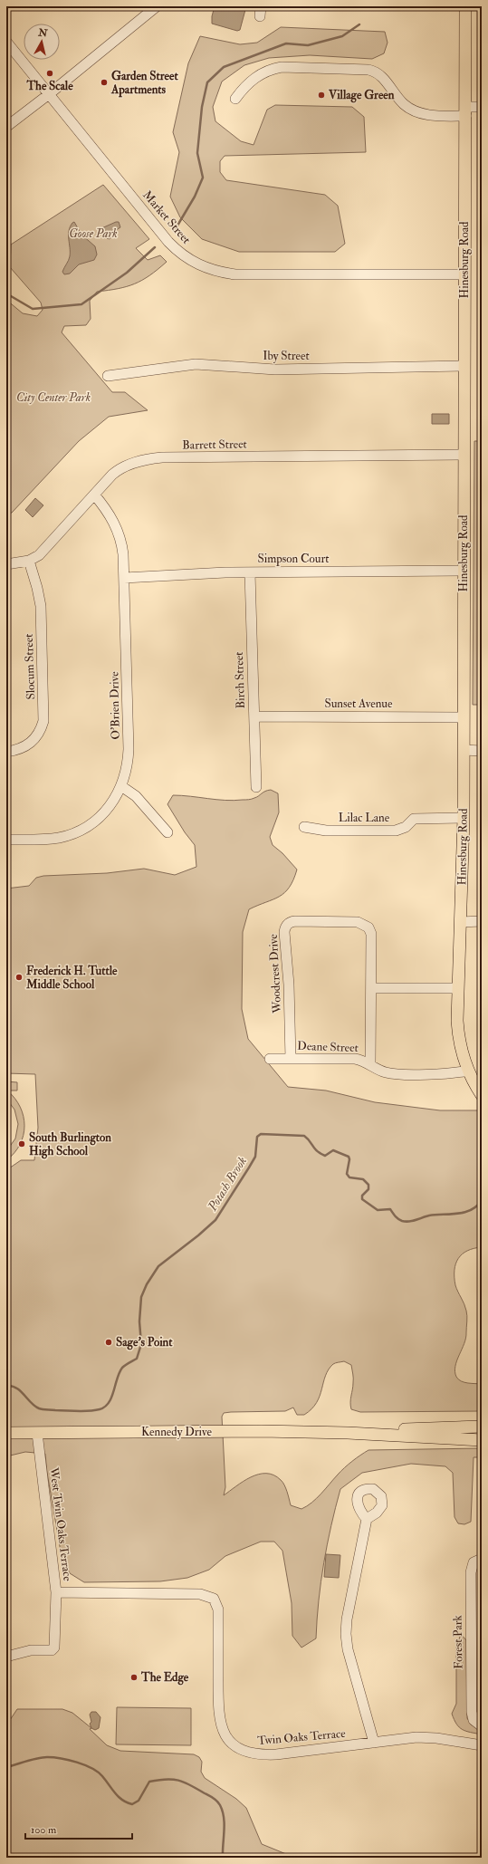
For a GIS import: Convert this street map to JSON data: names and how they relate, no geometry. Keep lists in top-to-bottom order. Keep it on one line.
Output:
{"streets":{"main road":["Hinesburg Road","Kennedy Drive"],"street":["Market Street","Iby Street","Barrett Street","Simpson Court","Slocum Street","Birch Street","Sunset Avenue","O'Brien Drive","Lilac Lane","Woodcrest Drive","Deane Street","West Twin Oaks Terrace","Forest Park","Twin Oaks Terrace"]},"crossings":[["Market Street","Hinesburg Road"],["Hinesburg Road","Iby Street"],["Hinesburg Road","Barrett Street"],["Hinesburg Road","Simpson Court"],["Hinesburg Road","Sunset Avenue"],["Hinesburg Road","Lilac Lane"],["Hinesburg Road","Deane Street"],["Barrett Street","Slocum Street"],["Barrett Street","O'Brien Drive"],["Simpson Court","Birch Street"],["Simpson Court","O'Brien Drive"],["Birch Street","Sunset Avenue"],["Woodcrest Drive","Deane Street"],["Kennedy Drive","West Twin Oaks Terrace"],["West Twin Oaks Terrace","Twin Oaks Terrace"]],"water":["Potash Brook"],"parks":["Goose Park","City Center Park"],"places":["The Scale","Garden Street Apartments","Village Green","Frederick H. Tuttle Middle School","South Burlington High School","Sage's Point","The Edge"],"scale_bar":"100 m","north":"top"}
